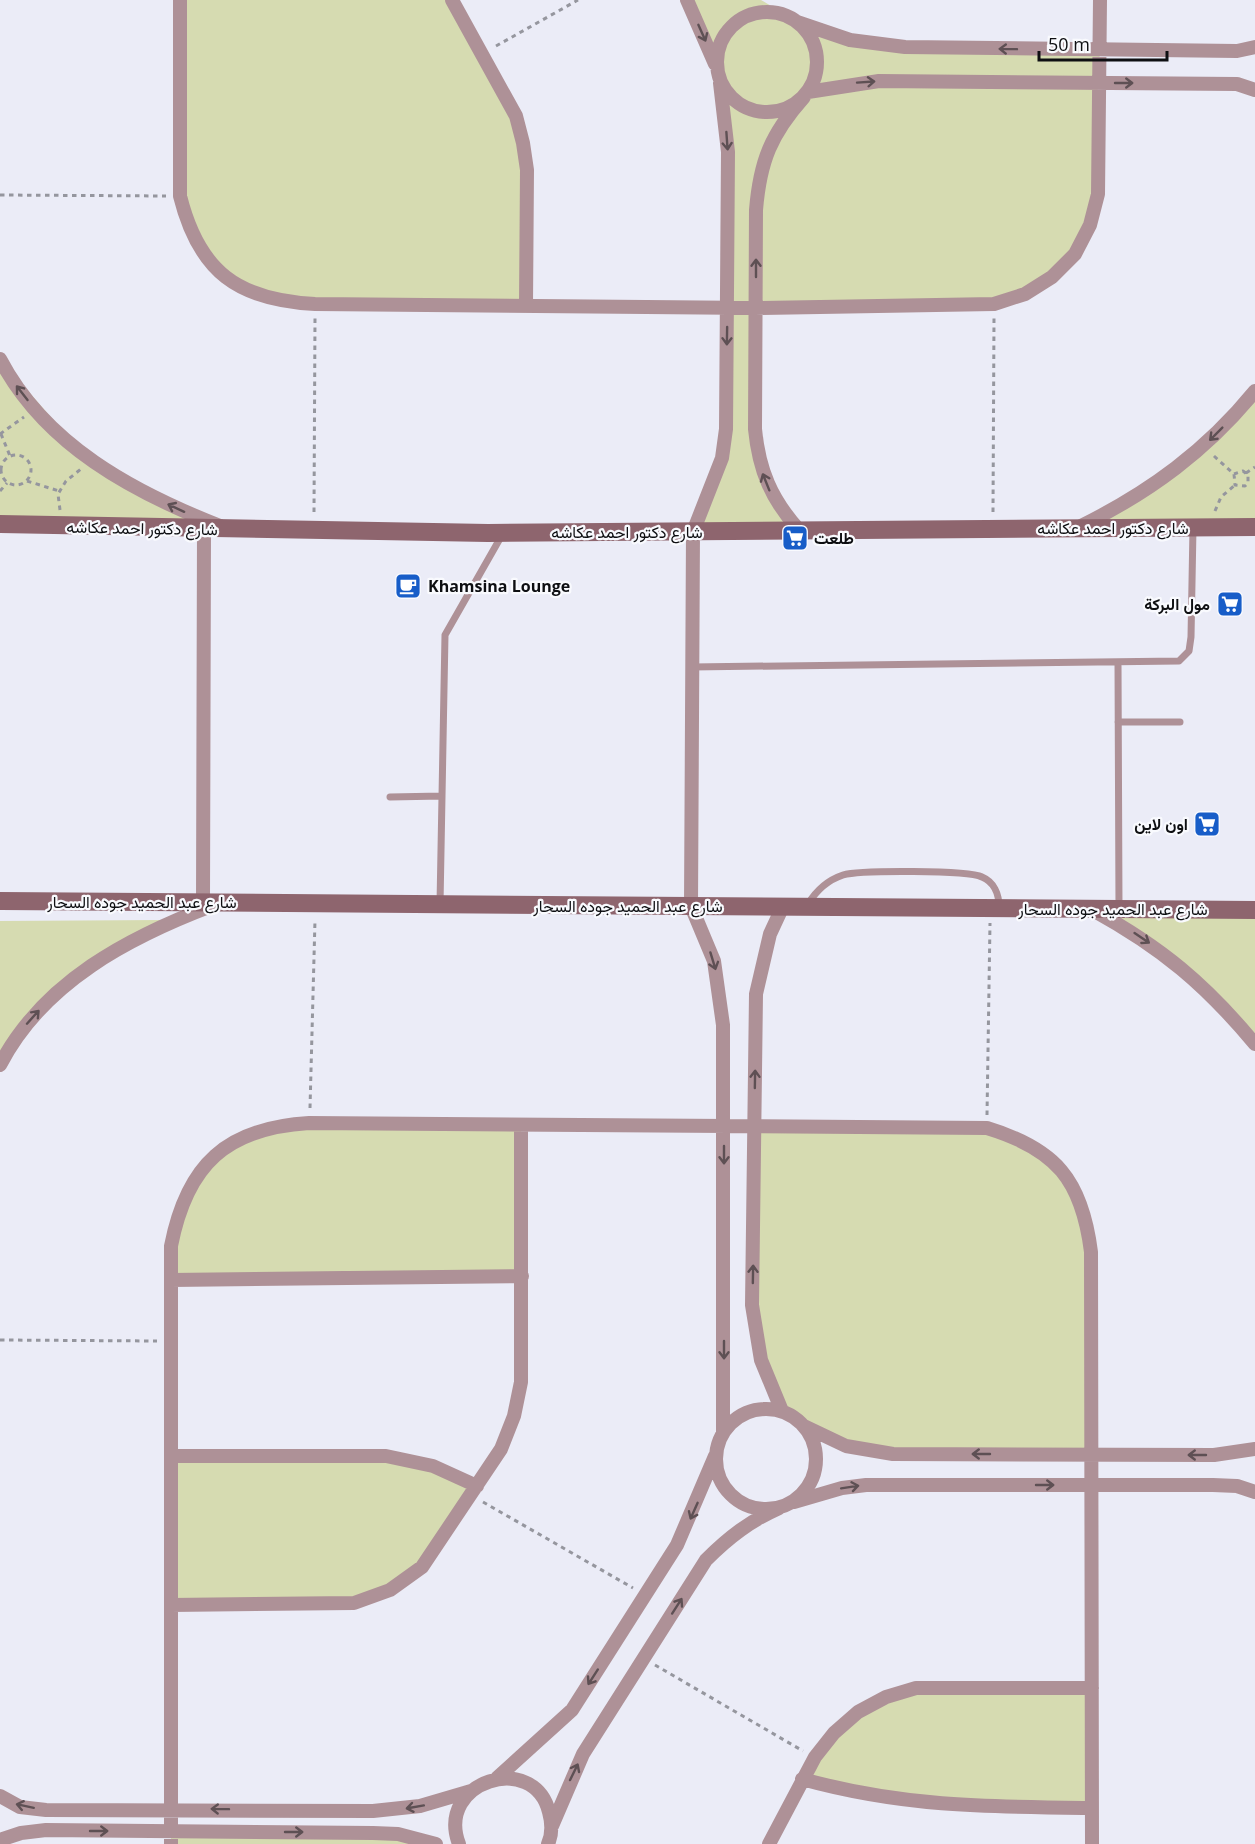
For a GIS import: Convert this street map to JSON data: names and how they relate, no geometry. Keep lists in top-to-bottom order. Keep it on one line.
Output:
{"streets":{"street":["شارع دكتور احمد عكاشه","شارع عبد الحميد جوده السحار"]},"places":{"supermarket":["طلعت","مول البركة","اون لاين"],"cafe":["Khamsina Lounge"]},"scale_bar":"50 m"}
